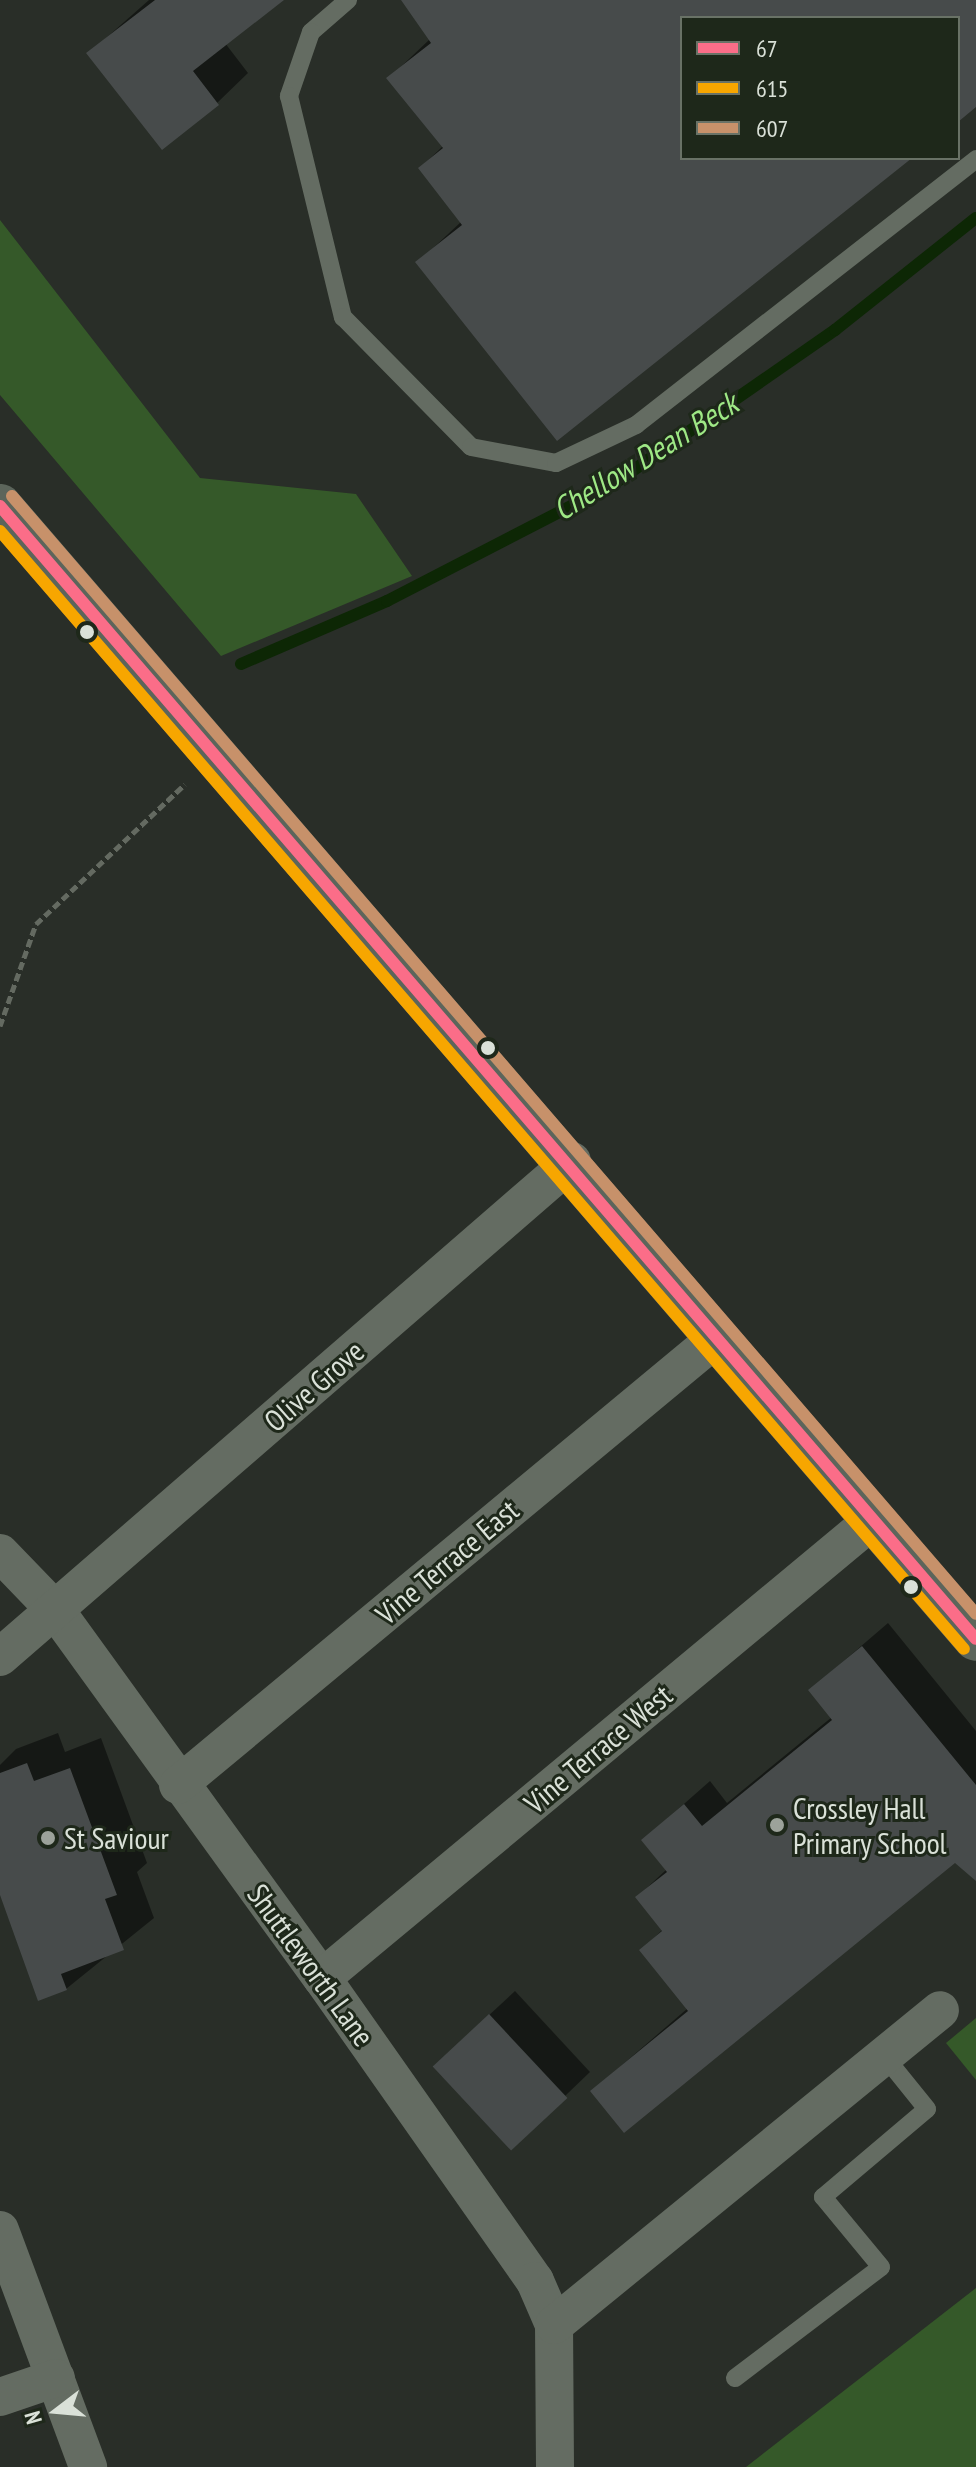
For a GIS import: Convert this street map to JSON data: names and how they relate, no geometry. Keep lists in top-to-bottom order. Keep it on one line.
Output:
{"streets":{"street":["Olive Grove","Vine Terrace East","Vine Terrace West","Shuttleworth Lane"]},"crossings":[["Olive Grove","Shuttleworth Lane"],["Vine Terrace East","Shuttleworth Lane"],["Vine Terrace West","Shuttleworth Lane"]],"water":["Chellow Dean Beck"],"places":["Crossley Hall Primary School","St Saviour"],"lines":["transit line 607","transit line 67","transit line 615"],"legend":["67","615","607"],"north":"left"}
